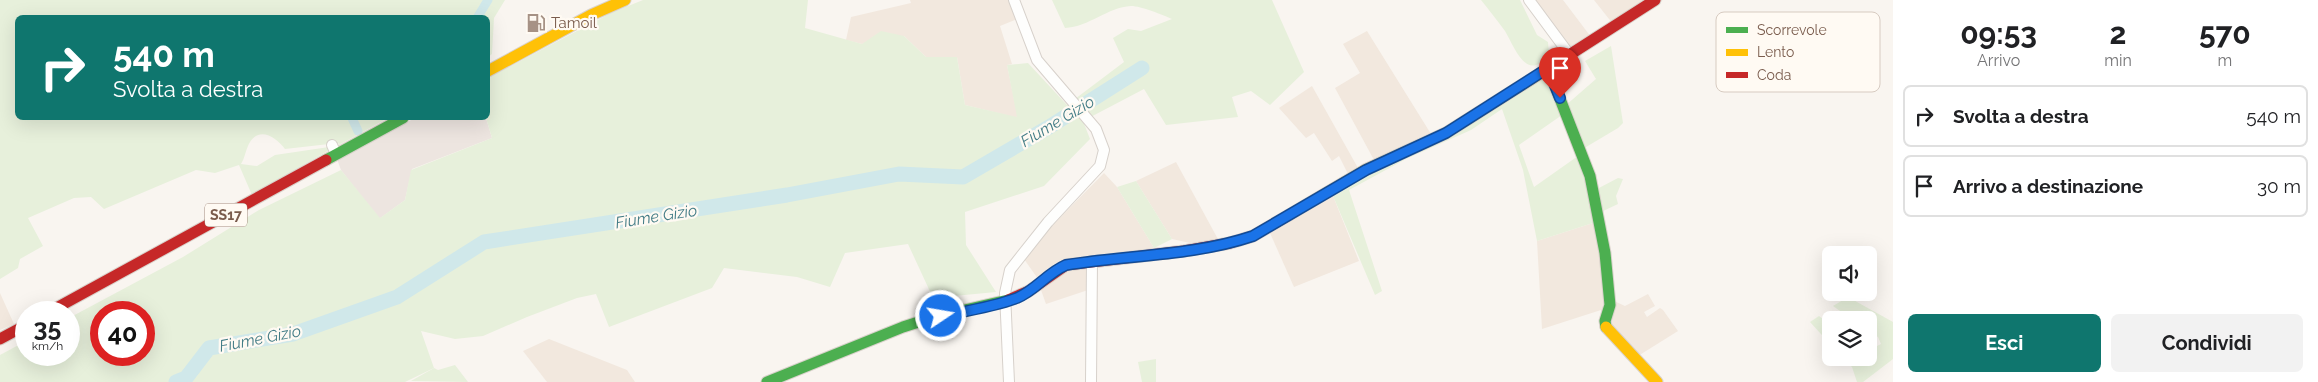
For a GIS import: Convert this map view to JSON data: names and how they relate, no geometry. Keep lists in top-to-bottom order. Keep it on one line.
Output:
{"streets":{"street":["SS17"]},"water":["Fiume Gizio"],"places":{"fuel station":["Tamoil"]},"legend":["Scorrevole","Lento","Coda"],"page":{"eta":["09:53","Arrivo","2","min","570","m"],"turn":["540 m","Svolta a destra"],"list":[{"name":"Svolta a destra","value":"540 m"},{"name":"Arrivo a destinazione","value":"30 m"}],"speed":"35 km/h","limit":"40","buttons":["Esci","Condividi"]}}
